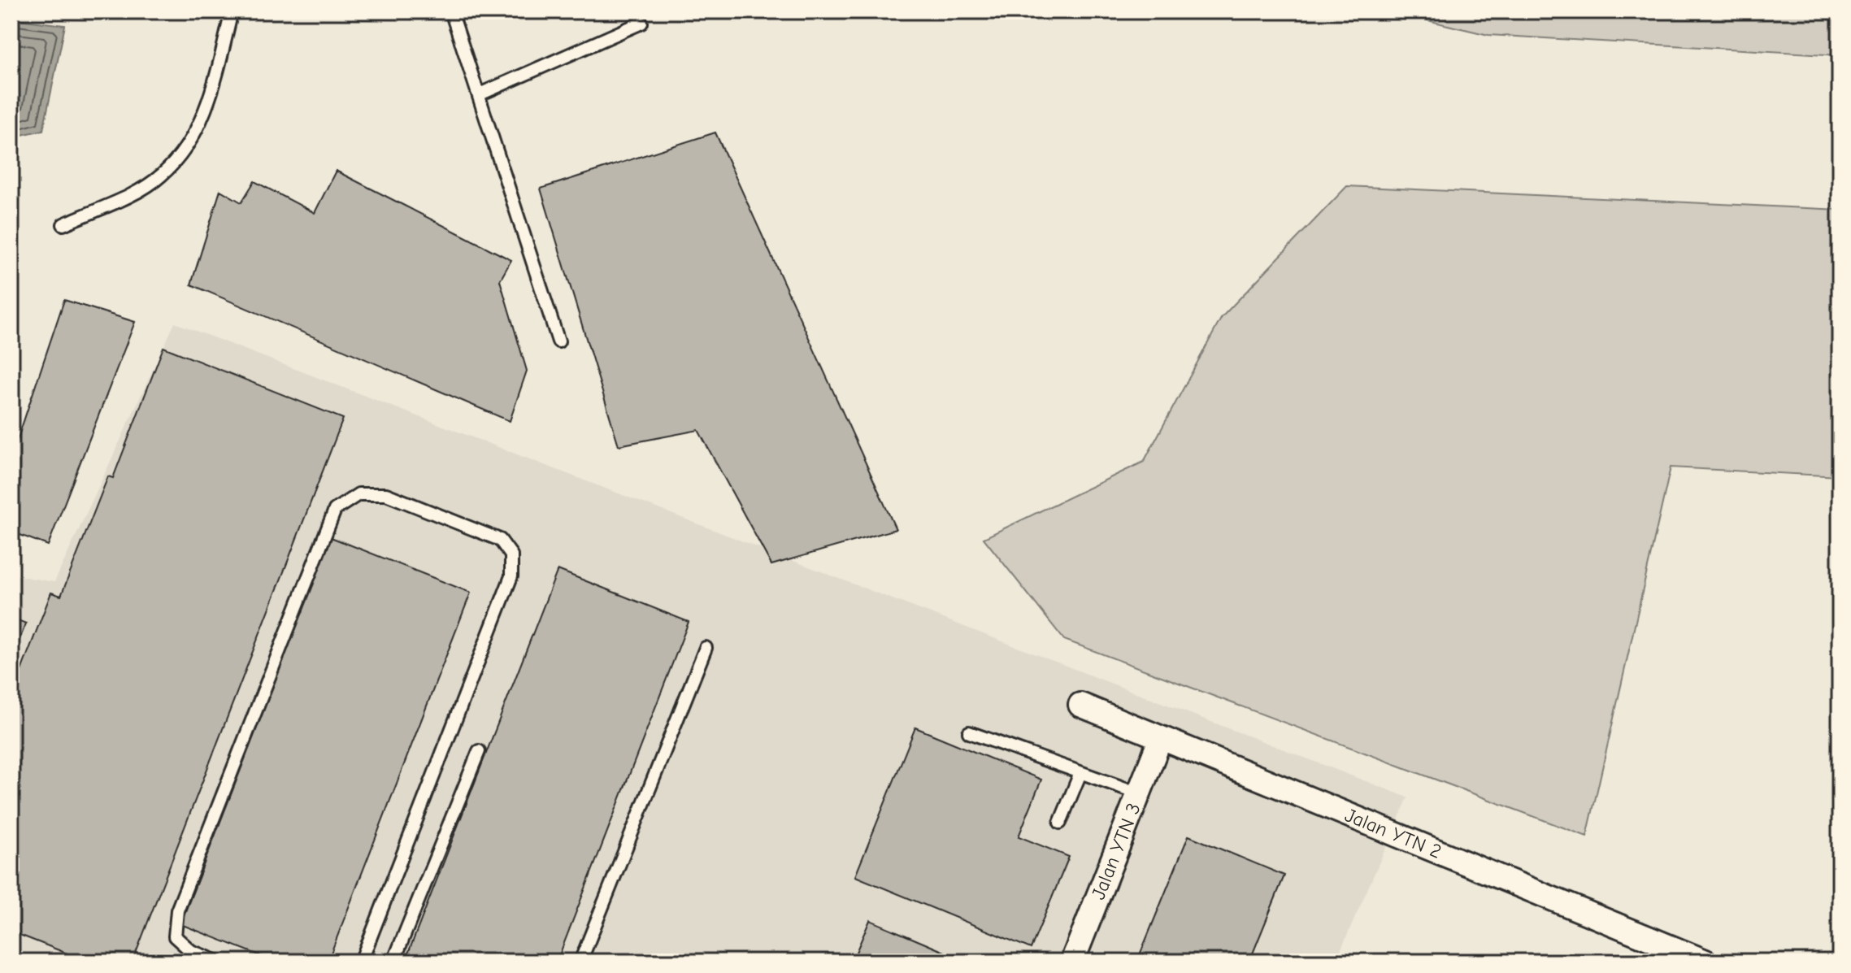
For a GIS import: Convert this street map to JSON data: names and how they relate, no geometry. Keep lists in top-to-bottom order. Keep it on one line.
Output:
{"streets":{"street":["Jalan YTN 2","Jalan YTN 3"]},"crossings":[["Jalan YTN 2","Jalan YTN 3"]]}
